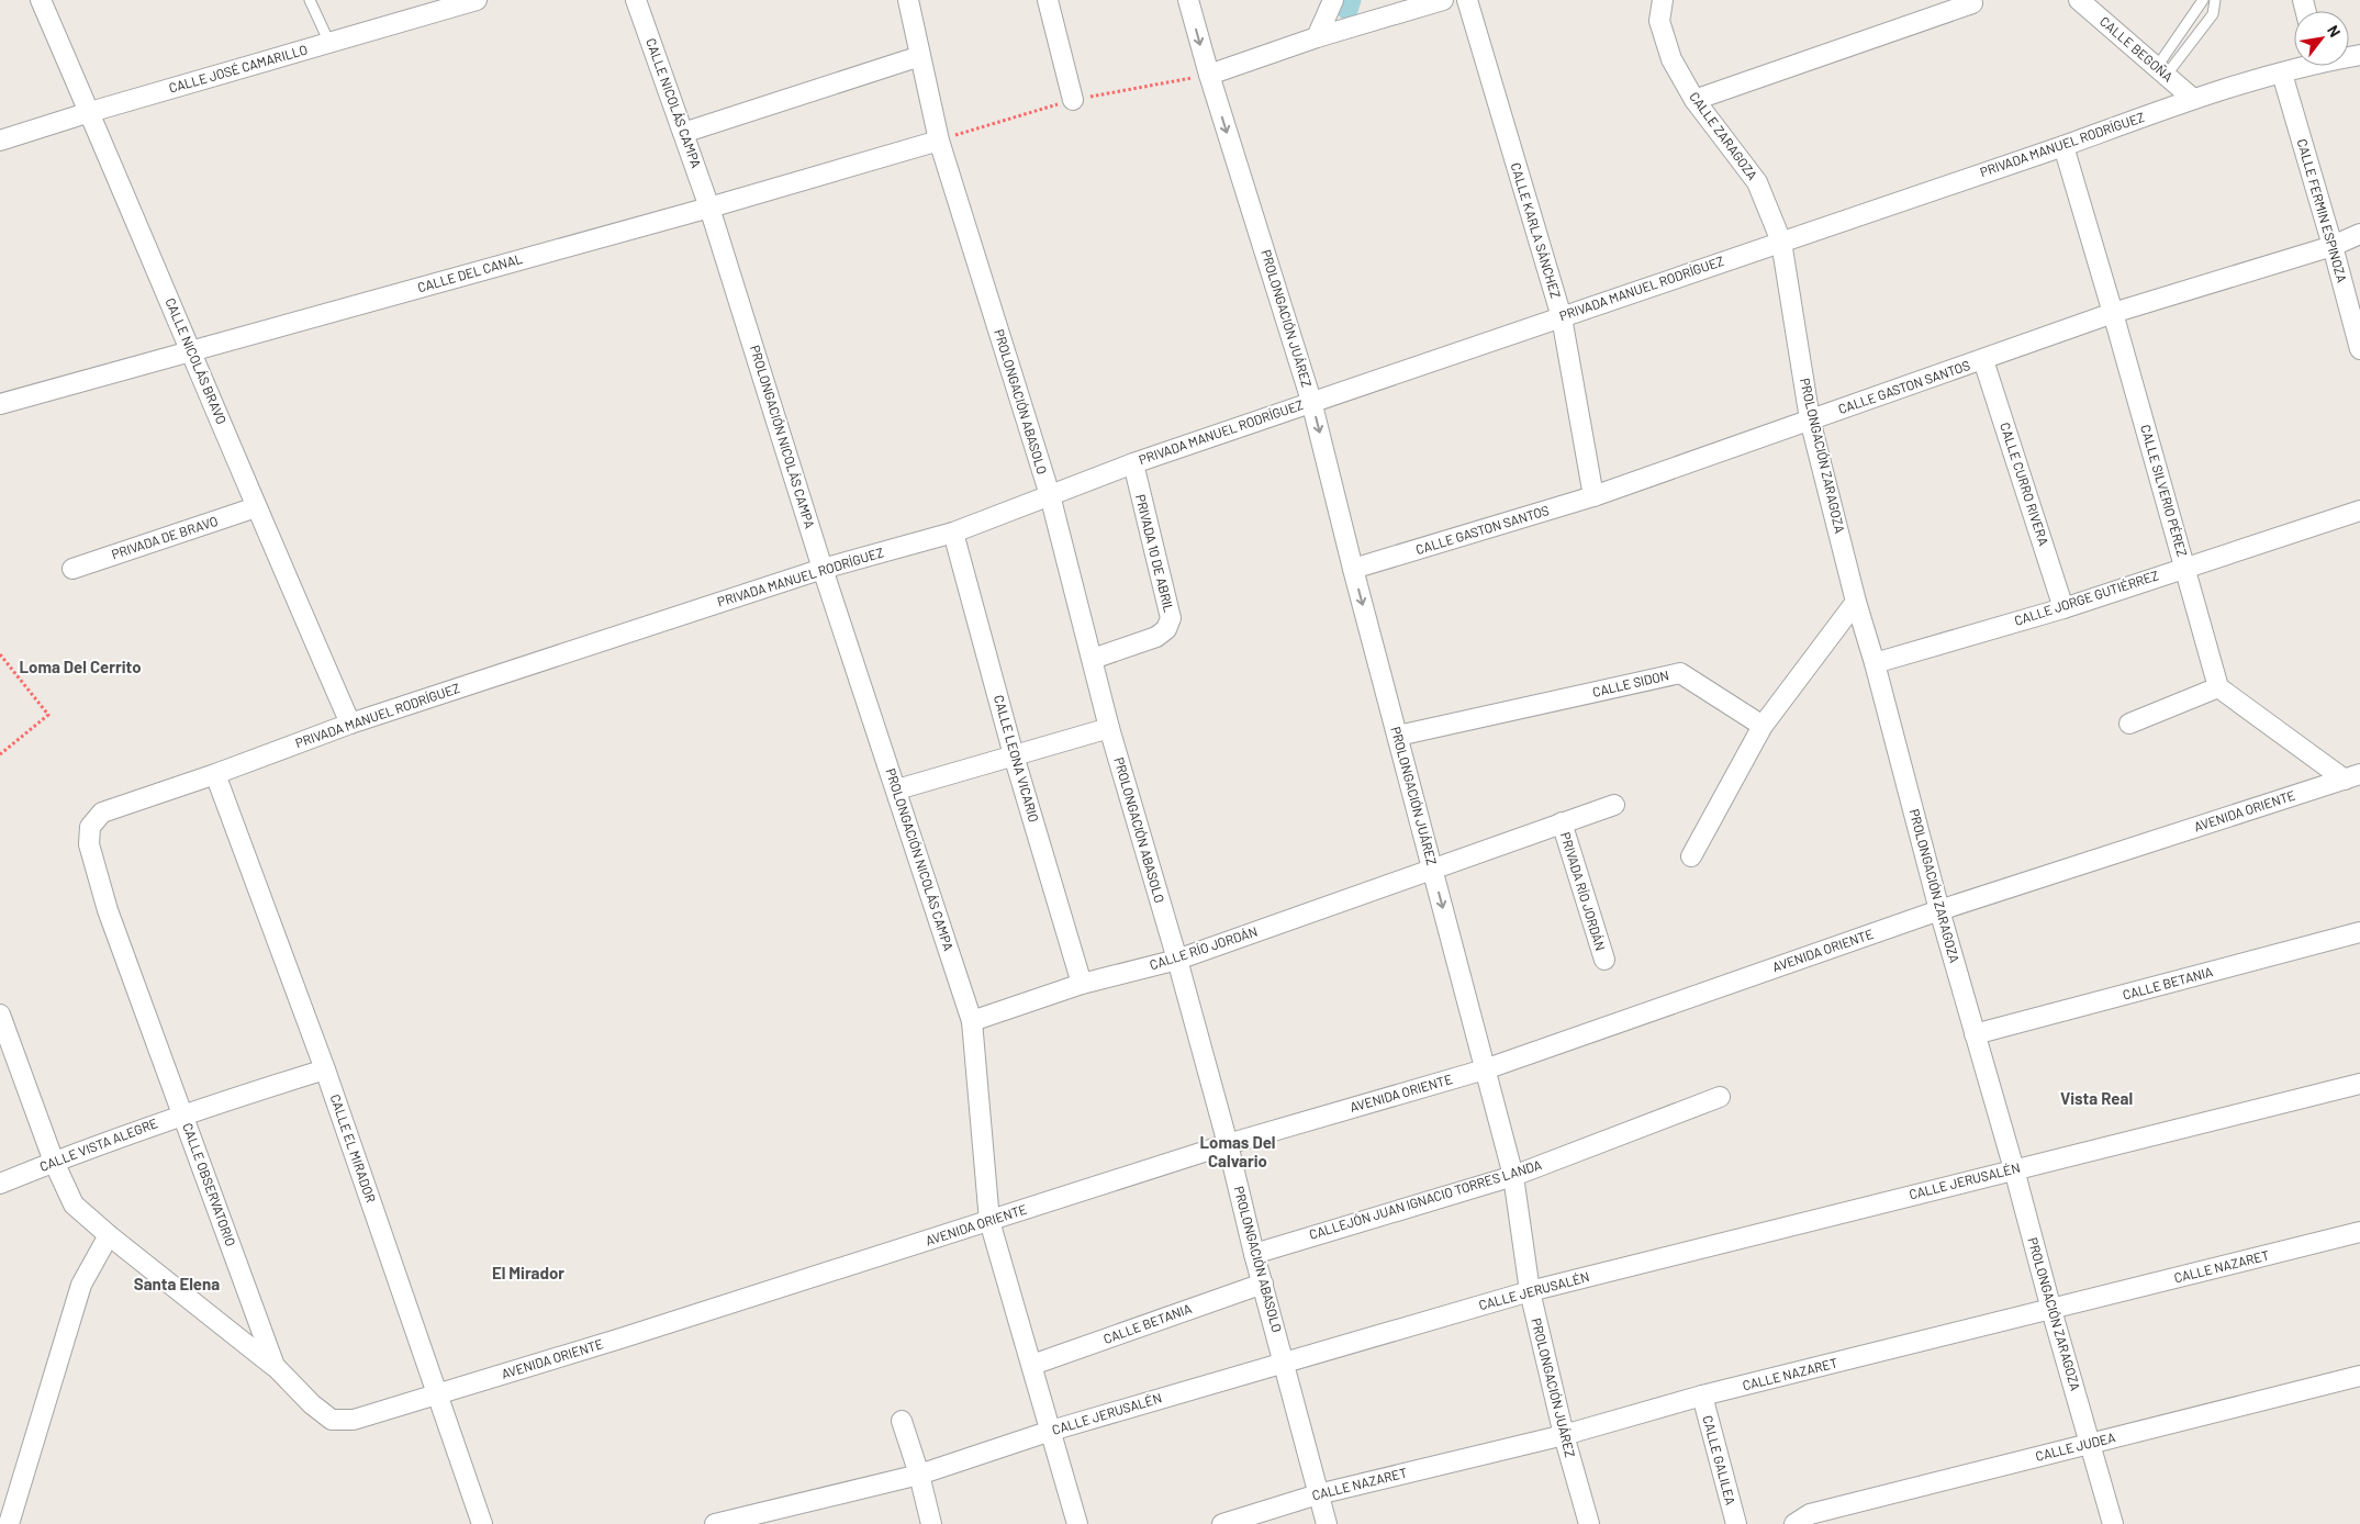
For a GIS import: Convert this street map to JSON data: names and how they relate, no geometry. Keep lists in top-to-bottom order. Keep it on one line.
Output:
{"streets":{"street":["CALLE BEGOÑA","CALLE JOSÉ CAMARILLO","CALLE NICOLÁS CAMPA","CALLE ZARAGOZA","PRIVADA MANUEL RODRÍGUEZ","CALLE FERMIN ESPINOZA","CALLE KARLA SÁNCHEZ","CALLE DEL CANAL","PROLONGACIÓN JUÁREZ","CALLE NICOLÁS BRAVO","CALLE GASTON SANTOS","PROLONGACIÓN ABASOLO","PROLONGACIÓN NICOLÁS CAMPA","PROLONGACIÓN ZARAGOZA","CALLE CURRO RIVERA","CALLE SILVERIO PÉREZ","PRIVADA DE BRAVO","PRIVADA 10 DE ABRIL","CALLE JORGE GUTIÉRREZ","CALLE SIDON","CALLE LEONA VICARIO","AVENIDA ORIENTE","PRIVADA RÍO JORDÁN","CALLE RÍO JORDÁN","CALLE BETANIA","CALLE VISTA ALEGRE","CALLE EL MIRADOR","CALLE JERUSALÉN","CALLE OBSERVATORIO","CALLEJÓN JUAN IGNACIO TORRES LANDA","CALLE NAZARET","CALLE JUDEA","CALLE GALILEA"]},"crossings":[["CALLE BEGOÑA","PRIVADA MANUEL RODRÍGUEZ"],["CALLE JOSÉ CAMARILLO","CALLE NICOLÁS BRAVO"],["CALLE NICOLÁS CAMPA","CALLE DEL CANAL"],["CALLE NICOLÁS CAMPA","PROLONGACIÓN NICOLÁS CAMPA"],["CALLE ZARAGOZA","PRIVADA MANUEL RODRÍGUEZ"],["CALLE ZARAGOZA","PROLONGACIÓN ZARAGOZA"],["PRIVADA MANUEL RODRÍGUEZ","CALLE FERMIN ESPINOZA"],["PRIVADA MANUEL RODRÍGUEZ","CALLE KARLA SÁNCHEZ"],["PRIVADA MANUEL RODRÍGUEZ","PROLONGACIÓN JUÁREZ"],["PRIVADA MANUEL RODRÍGUEZ","CALLE NICOLÁS BRAVO"],["PRIVADA MANUEL RODRÍGUEZ","PROLONGACIÓN ABASOLO"],["PRIVADA MANUEL RODRÍGUEZ","PROLONGACIÓN NICOLÁS CAMPA"],["PRIVADA MANUEL RODRÍGUEZ","PROLONGACIÓN ZARAGOZA"],["PRIVADA MANUEL RODRÍGUEZ","CALLE SILVERIO PÉREZ"],["PRIVADA MANUEL RODRÍGUEZ","PRIVADA 10 DE ABRIL"],["PRIVADA MANUEL RODRÍGUEZ","CALLE LEONA VICARIO"],["PRIVADA MANUEL RODRÍGUEZ","CALLE EL MIRADOR"],["PRIVADA MANUEL RODRÍGUEZ","CALLE OBSERVATORIO"],["CALLE FERMIN ESPINOZA","CALLE GASTON SANTOS"],["CALLE KARLA SÁNCHEZ","CALLE GASTON SANTOS"],["CALLE DEL CANAL","CALLE NICOLÁS BRAVO"],["CALLE DEL CANAL","PROLONGACIÓN ABASOLO"],["CALLE DEL CANAL","PROLONGACIÓN NICOLÁS CAMPA"],["PROLONGACIÓN JUÁREZ","CALLE GASTON SANTOS"],["PROLONGACIÓN JUÁREZ","CALLE SIDON"],["PROLONGACIÓN JUÁREZ","AVENIDA ORIENTE"],["PROLONGACIÓN JUÁREZ","PRIVADA RÍO JORDÁN"],["PROLONGACIÓN JUÁREZ","CALLE RÍO JORDÁN"],["PROLONGACIÓN JUÁREZ","CALLE JERUSALÉN"],["PROLONGACIÓN JUÁREZ","CALLEJÓN JUAN IGNACIO TORRES LANDA"],["PROLONGACIÓN JUÁREZ","CALLE NAZARET"],["CALLE NICOLÁS BRAVO","PRIVADA DE BRAVO"],["CALLE GASTON SANTOS","PROLONGACIÓN ZARAGOZA"],["CALLE GASTON SANTOS","CALLE CURRO RIVERA"],["CALLE GASTON SANTOS","CALLE SILVERIO PÉREZ"],["PROLONGACIÓN ABASOLO","PRIVADA 10 DE ABRIL"],["PROLONGACIÓN ABASOLO","AVENIDA ORIENTE"],["PROLONGACIÓN ABASOLO","CALLE RÍO JORDÁN"],["PROLONGACIÓN ABASOLO","CALLE BETANIA"],["PROLONGACIÓN ABASOLO","CALLE JERUSALÉN"],["PROLONGACIÓN ABASOLO","CALLEJÓN JUAN IGNACIO TORRES LANDA"],["PROLONGACIÓN ABASOLO","CALLE NAZARET"],["PROLONGACIÓN NICOLÁS CAMPA","AVENIDA ORIENTE"],["PROLONGACIÓN NICOLÁS CAMPA","CALLE RÍO JORDÁN"],["PROLONGACIÓN NICOLÁS CAMPA","CALLE BETANIA"],["PROLONGACIÓN NICOLÁS CAMPA","CALLE JERUSALÉN"],["PROLONGACIÓN ZARAGOZA","CALLE JORGE GUTIÉRREZ"],["PROLONGACIÓN ZARAGOZA","AVENIDA ORIENTE"],["PROLONGACIÓN ZARAGOZA","CALLE BETANIA"],["PROLONGACIÓN ZARAGOZA","CALLE JERUSALÉN"],["PROLONGACIÓN ZARAGOZA","CALLE NAZARET"],["PROLONGACIÓN ZARAGOZA","CALLE JUDEA"],["CALLE CURRO RIVERA","CALLE JORGE GUTIÉRREZ"],["CALLE SILVERIO PÉREZ","CALLE JORGE GUTIÉRREZ"],["CALLE LEONA VICARIO","CALLE RÍO JORDÁN"],["AVENIDA ORIENTE","CALLE EL MIRADOR"],["AVENIDA ORIENTE","CALLE OBSERVATORIO"],["PRIVADA RÍO JORDÁN","CALLE RÍO JORDÁN"],["CALLE VISTA ALEGRE","CALLE EL MIRADOR"],["CALLE VISTA ALEGRE","CALLE OBSERVATORIO"],["CALLE EL MIRADOR","CALLE OBSERVATORIO"],["CALLE NAZARET","CALLE GALILEA"]],"one_way":["PROLONGACIÓN JUÁREZ"],"districts":["Loma Del Cerrito","Vista Real","Lomas Del Calvario","El Mirador","Santa Elena"],"north":"top right"}
